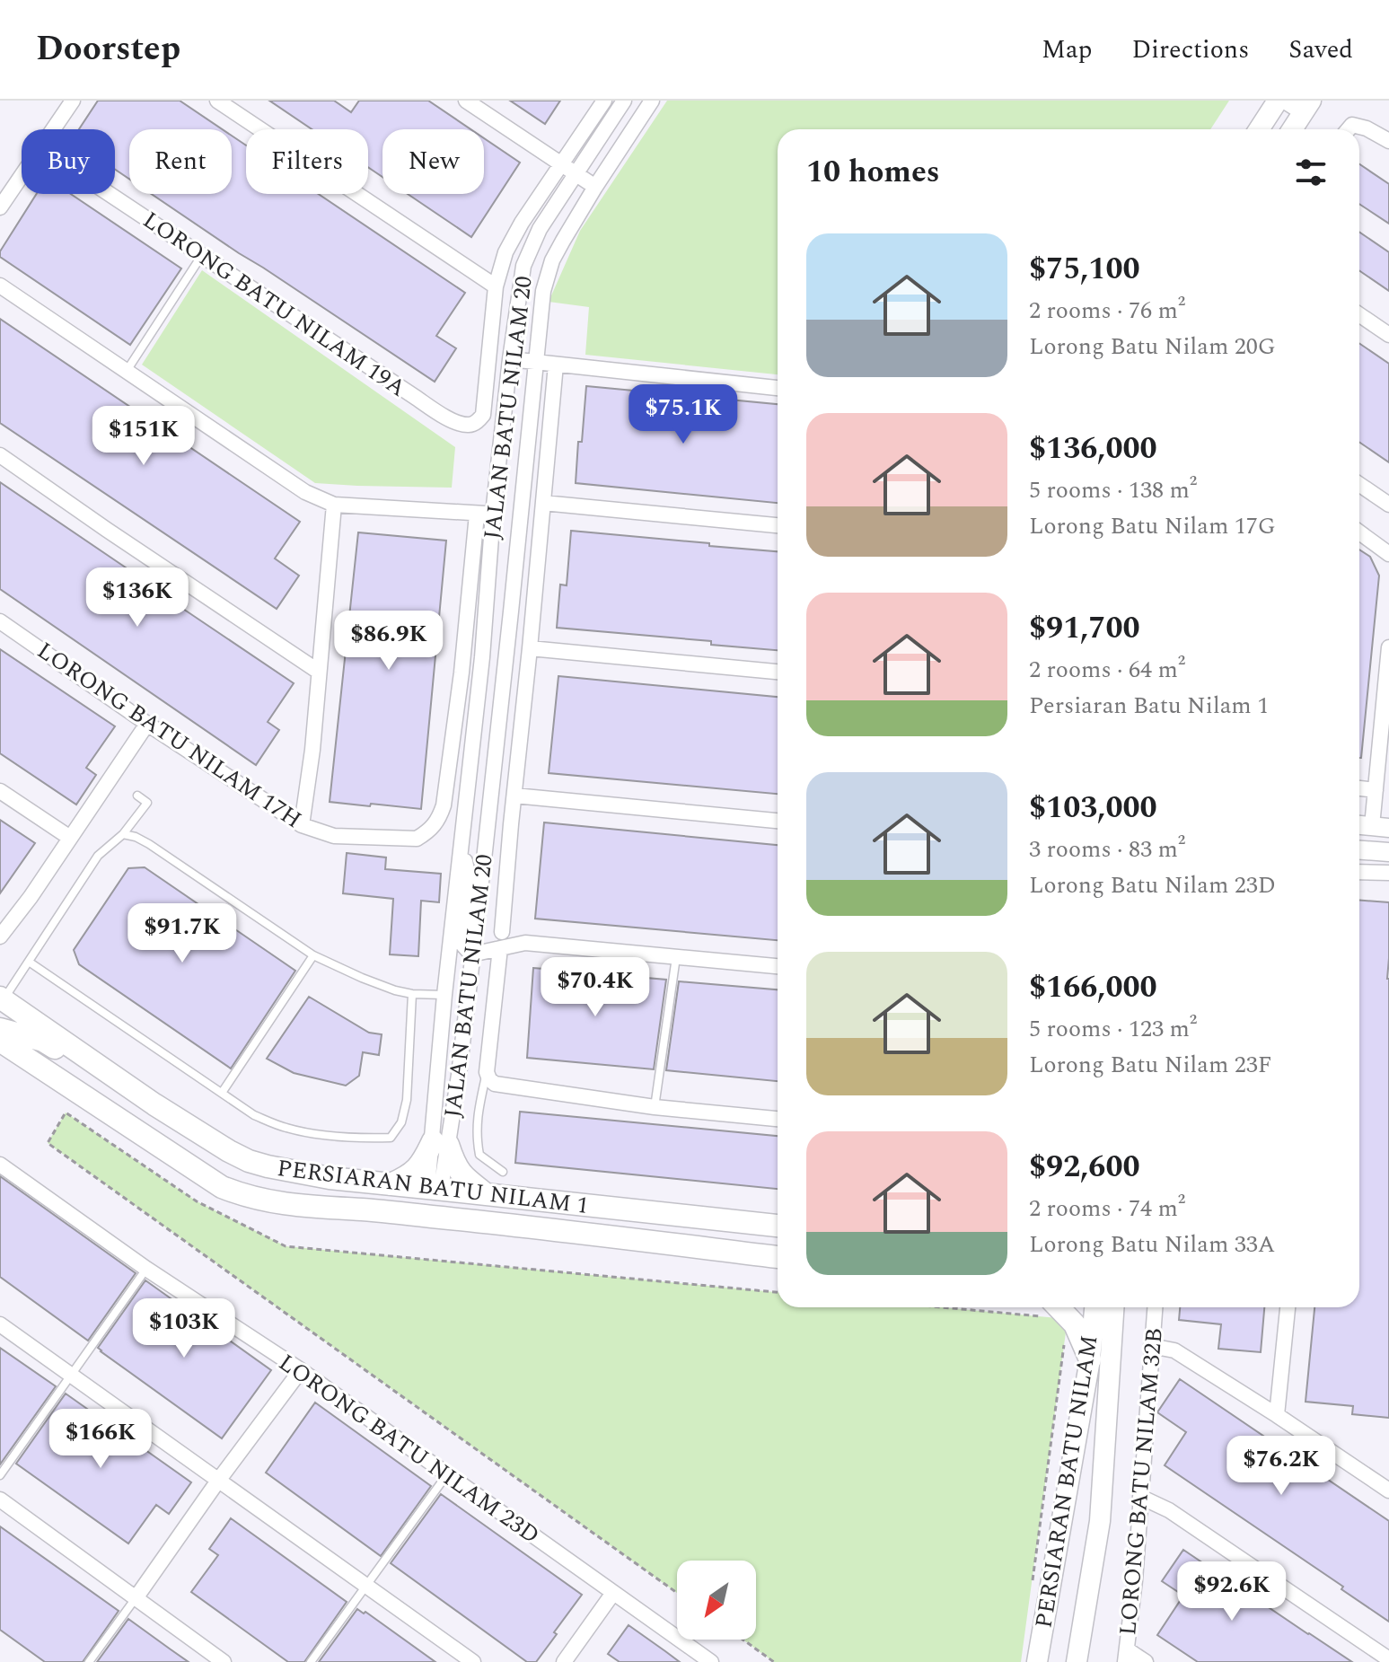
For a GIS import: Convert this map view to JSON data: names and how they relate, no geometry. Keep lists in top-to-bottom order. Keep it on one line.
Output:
{"streets":{"main road":["PERSIARAN BATU NILAM 1","PERSIARAN BATU NILAM"],"street":["LORONG BATU NILAM 19A","JALAN BATU NILAM 20","LORONG BATU NILAM 17H","LORONG BATU NILAM 23D","LORONG BATU NILAM 32B"]},"crossings":[["JALAN BATU NILAM 20","PERSIARAN BATU NILAM 1"]],"north":"bottom left","page":{"header":"Doorstep","nav":["Map","Directions","Saved"],"chip":["Buy","Rent","Filters","New"],"heading":"10 homes","list":[{"name":"$75,100","note":"2 rooms · 76 m² · Lorong Batu Nilam 20G"},{"name":"$136,000","note":"5 rooms · 138 m² · Lorong Batu Nilam 17G"},{"name":"$91,700","note":"2 rooms · 64 m² · Persiaran Batu Nilam 1"},{"name":"$103,000","note":"3 rooms · 83 m² · Lorong Batu Nilam 23D"},{"name":"$166,000","note":"5 rooms · 123 m² · Lorong Batu Nilam 23F"},{"name":"$92,600","note":"2 rooms · 74 m² · Lorong Batu Nilam 33A"}],"price":["$75.1K","$151K","$136K","$86.9K","$91.7K","$70.4K","$103K","$166K","$76.2K","$92.6K"]}}
